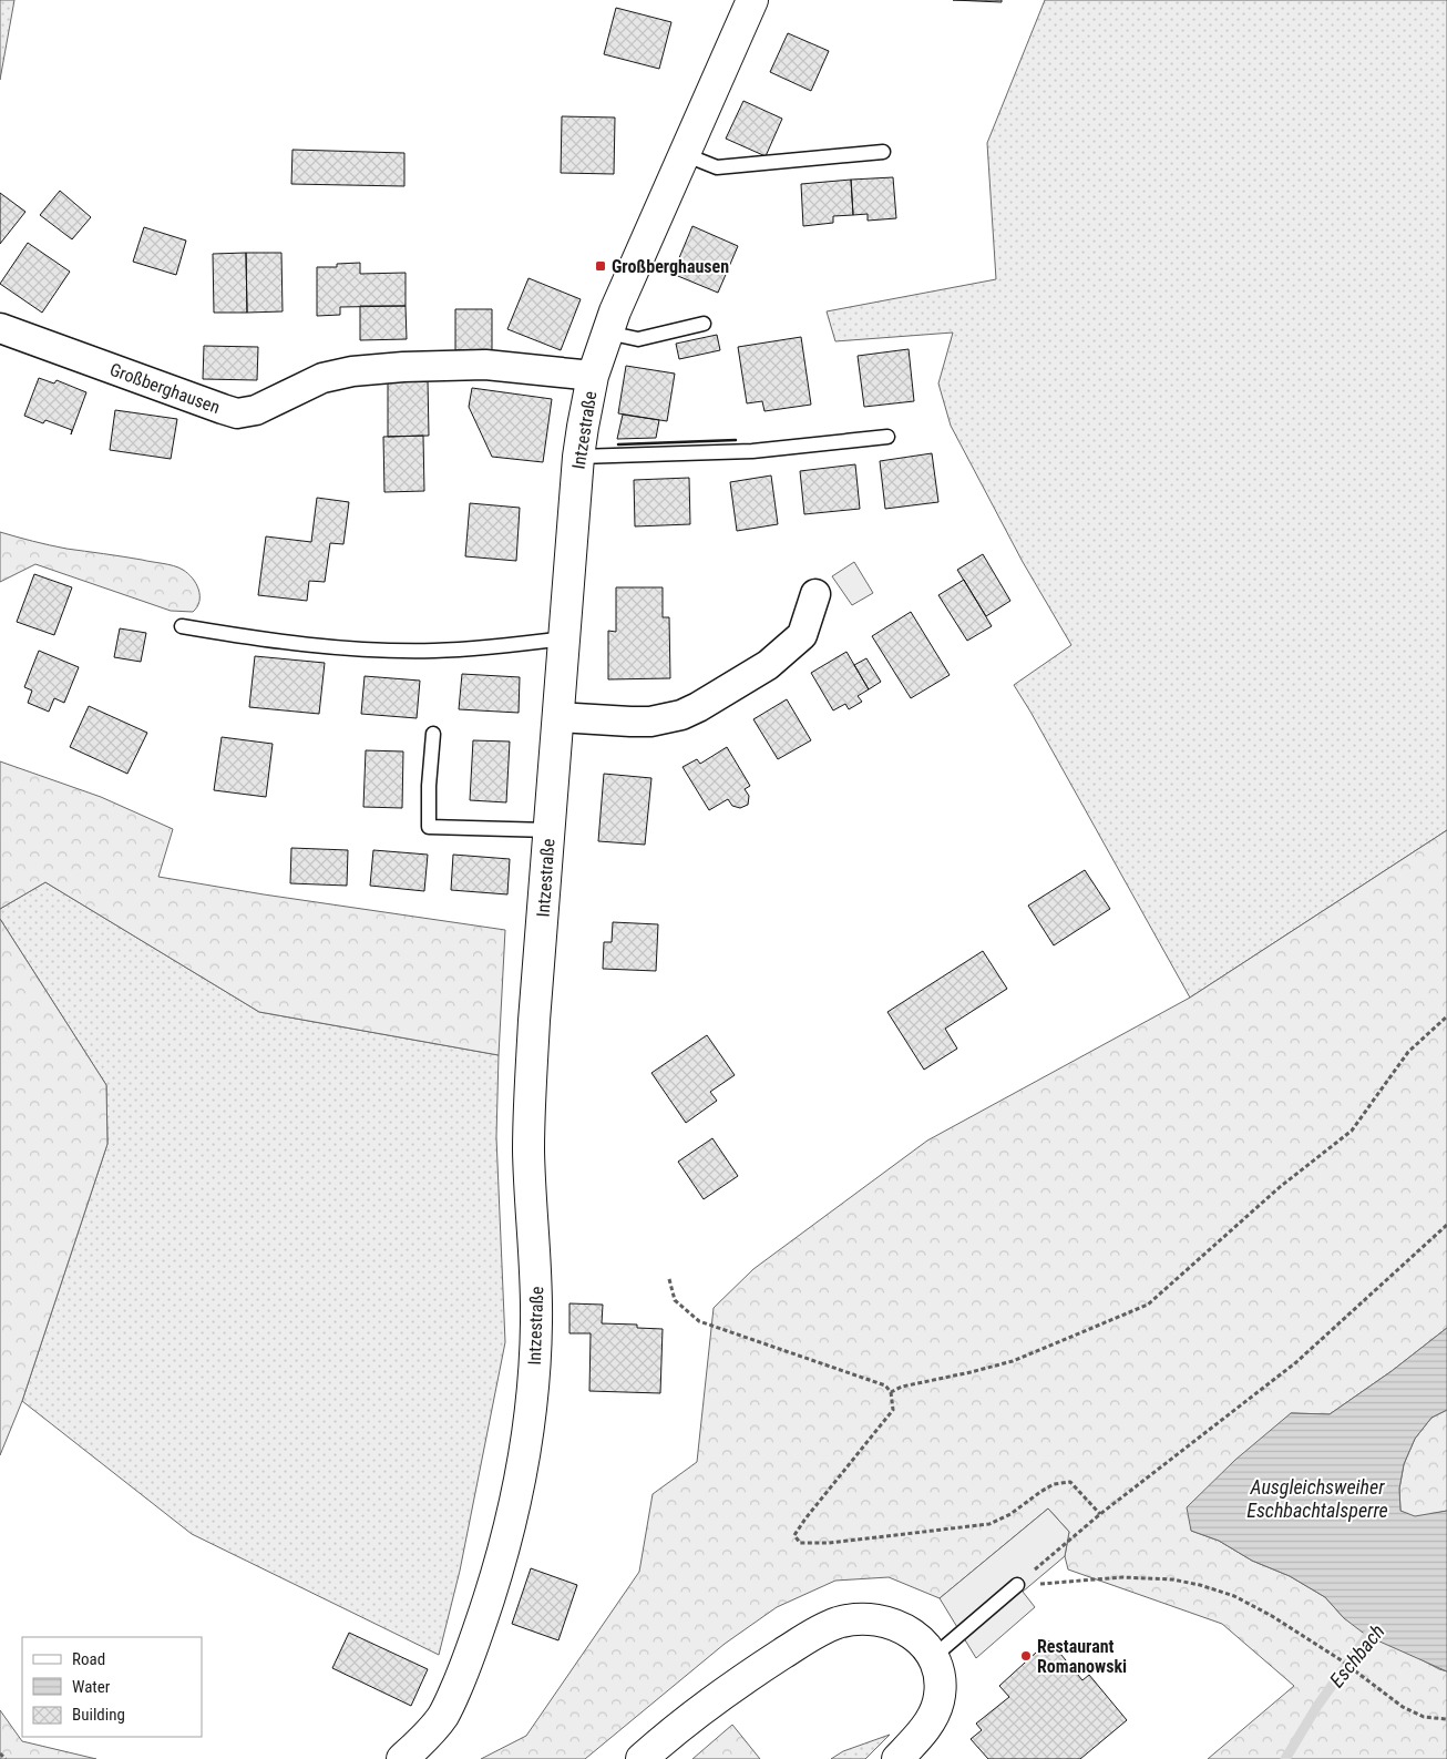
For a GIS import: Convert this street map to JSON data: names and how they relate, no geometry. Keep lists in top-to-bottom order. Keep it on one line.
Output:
{"streets":{"main road":["Intzestraße"],"street":["Großberghausen"]},"crossings":[["Großberghausen","Intzestraße"]],"water":["Ausgleichsweiher Eschbachtalsperre","Eschbach"],"places":{"transit":["Großberghausen"],"other":["Restaurant Romanowski"]},"legend":["Road","Water","Building"]}
